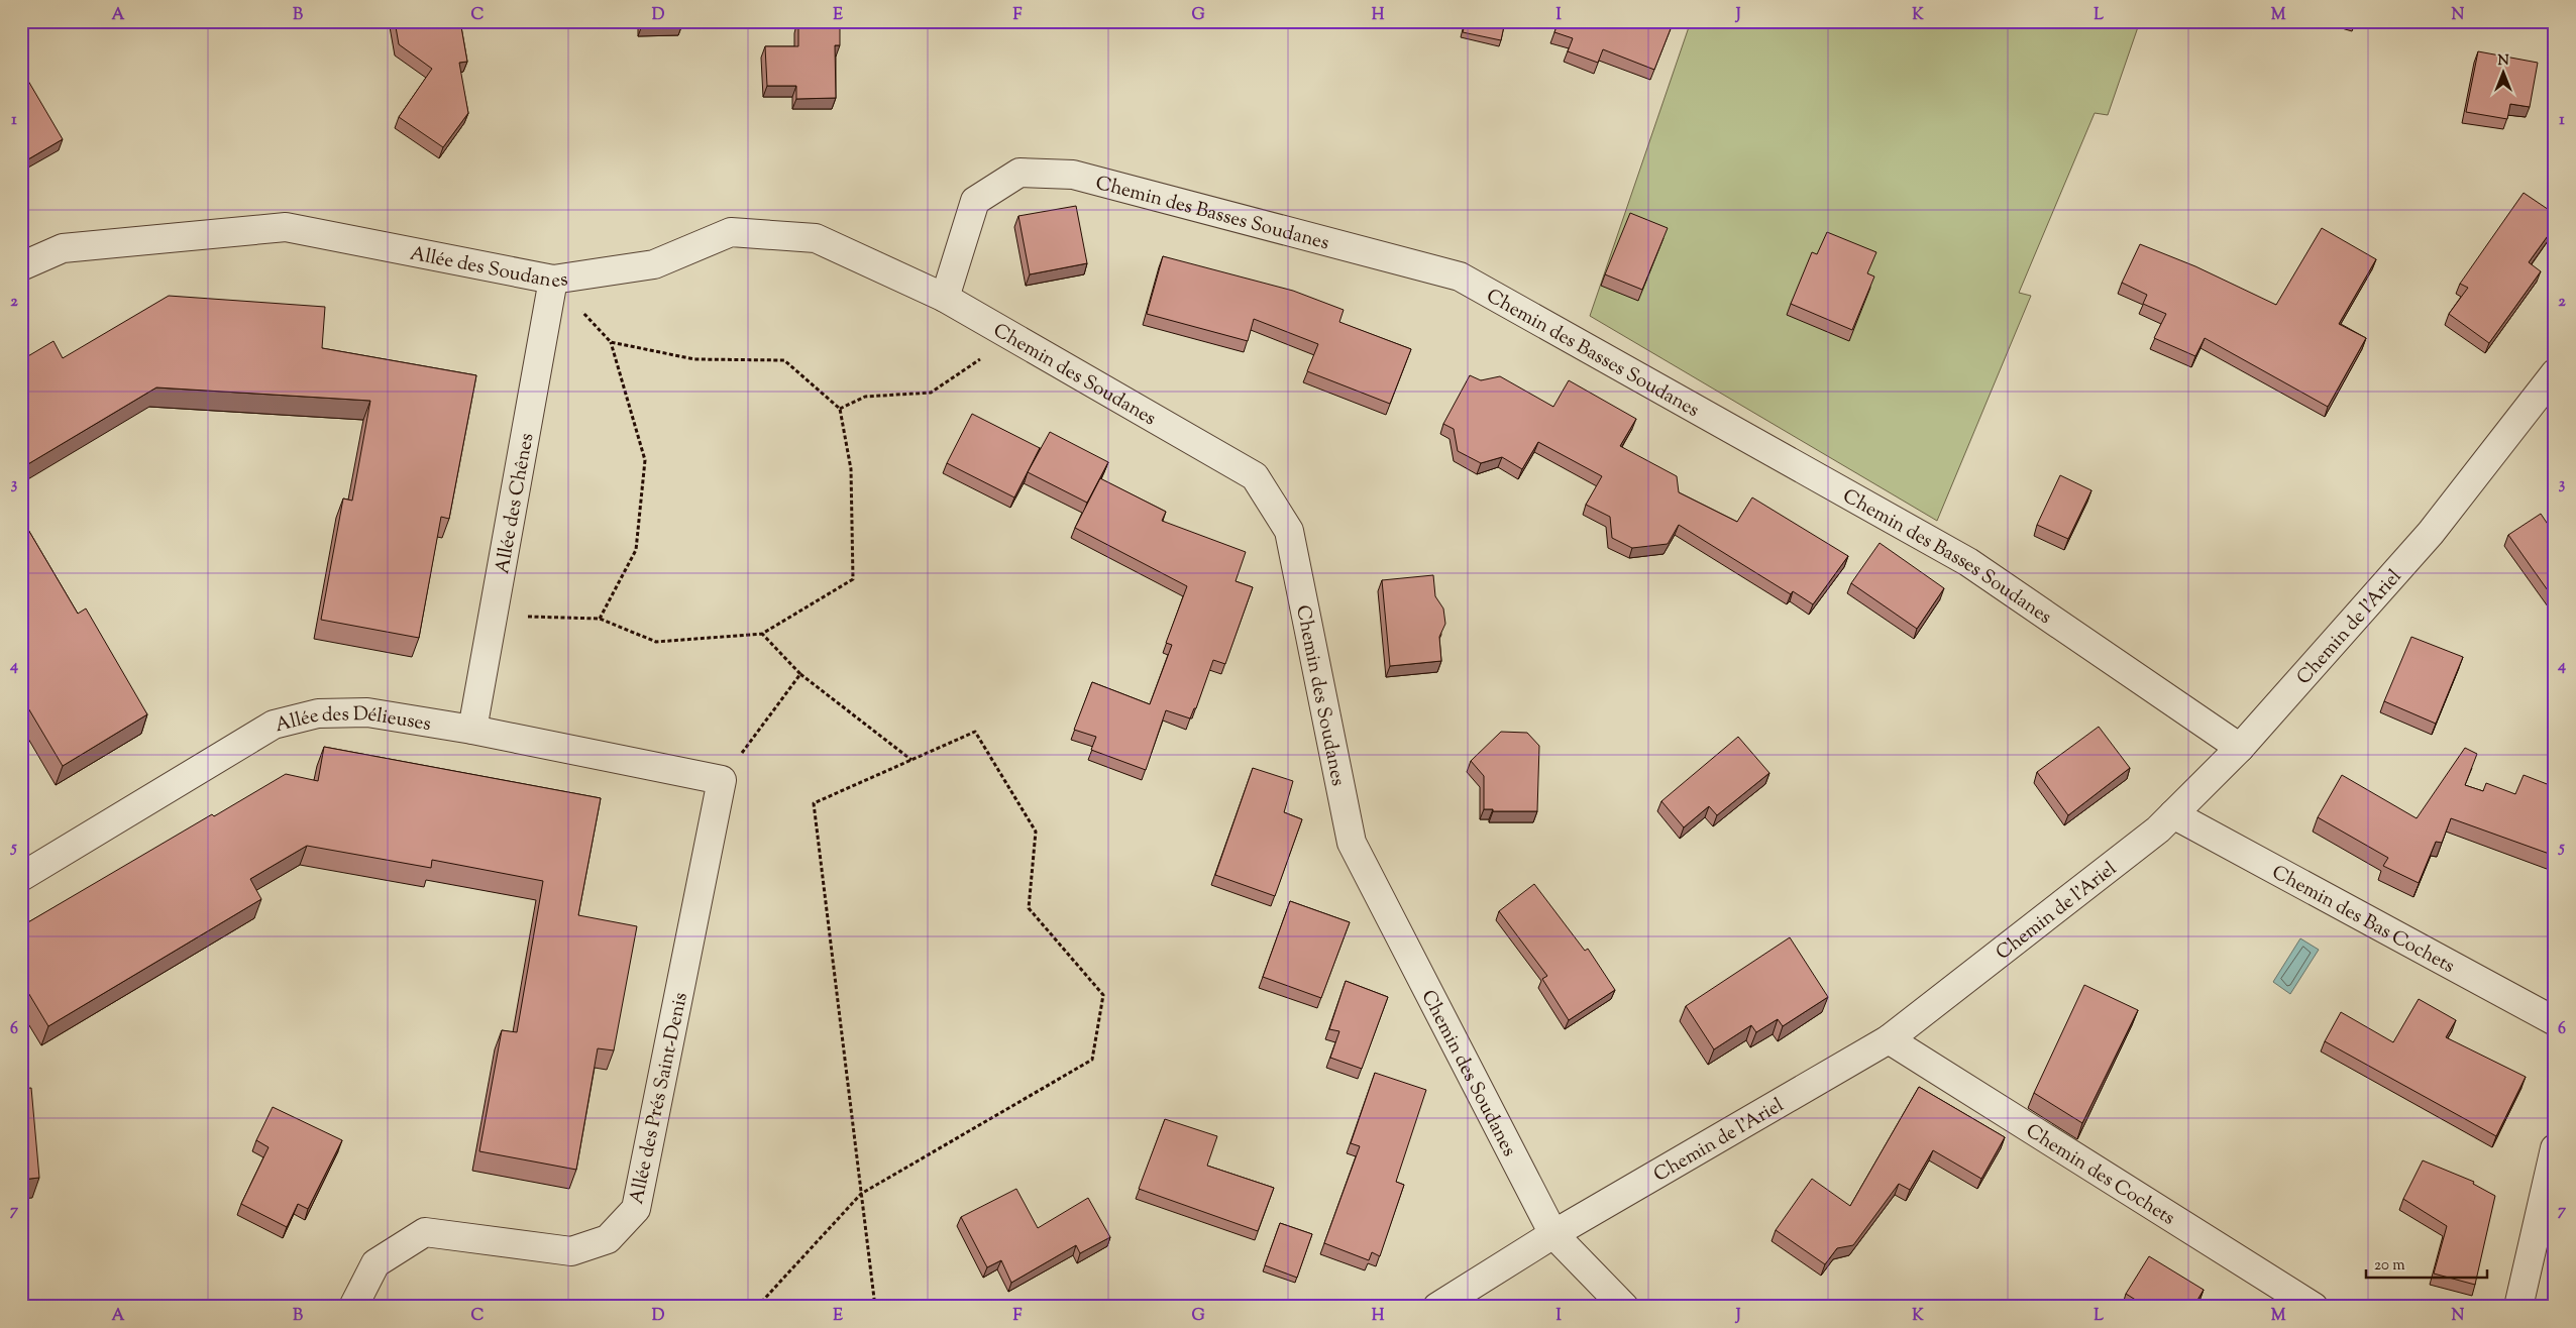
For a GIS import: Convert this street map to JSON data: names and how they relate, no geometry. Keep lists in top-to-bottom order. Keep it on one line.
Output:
{"streets":{"street":["Chemin des Basses Soudanes","Allée des Soudanes","Chemin des Soudanes","Allée des Chênes","Chemin de l'Ariel","Allée des Délieuses","Chemin des Bas Cochets","Allée des Prés Saint-Denis","Chemin des Cochets"]},"crossings":[["Chemin des Basses Soudanes","Allée des Soudanes"],["Chemin des Basses Soudanes","Chemin des Soudanes"],["Chemin des Basses Soudanes","Chemin de l'Ariel"],["Allée des Soudanes","Chemin des Soudanes"],["Allée des Soudanes","Allée des Chênes"],["Chemin des Soudanes","Chemin de l'Ariel"],["Allée des Chênes","Allée des Délieuses"],["Chemin de l'Ariel","Chemin des Bas Cochets"],["Chemin de l'Ariel","Chemin des Cochets"],["Allée des Délieuses","Allée des Prés Saint-Denis"]],"scale_bar":"20 m","north":"top","grid":{"columns":["A","B","C","D","E","F","G","H","I","J","K","L","M","N"],"rows":["1","2","3","4","5","6","7"]}}
